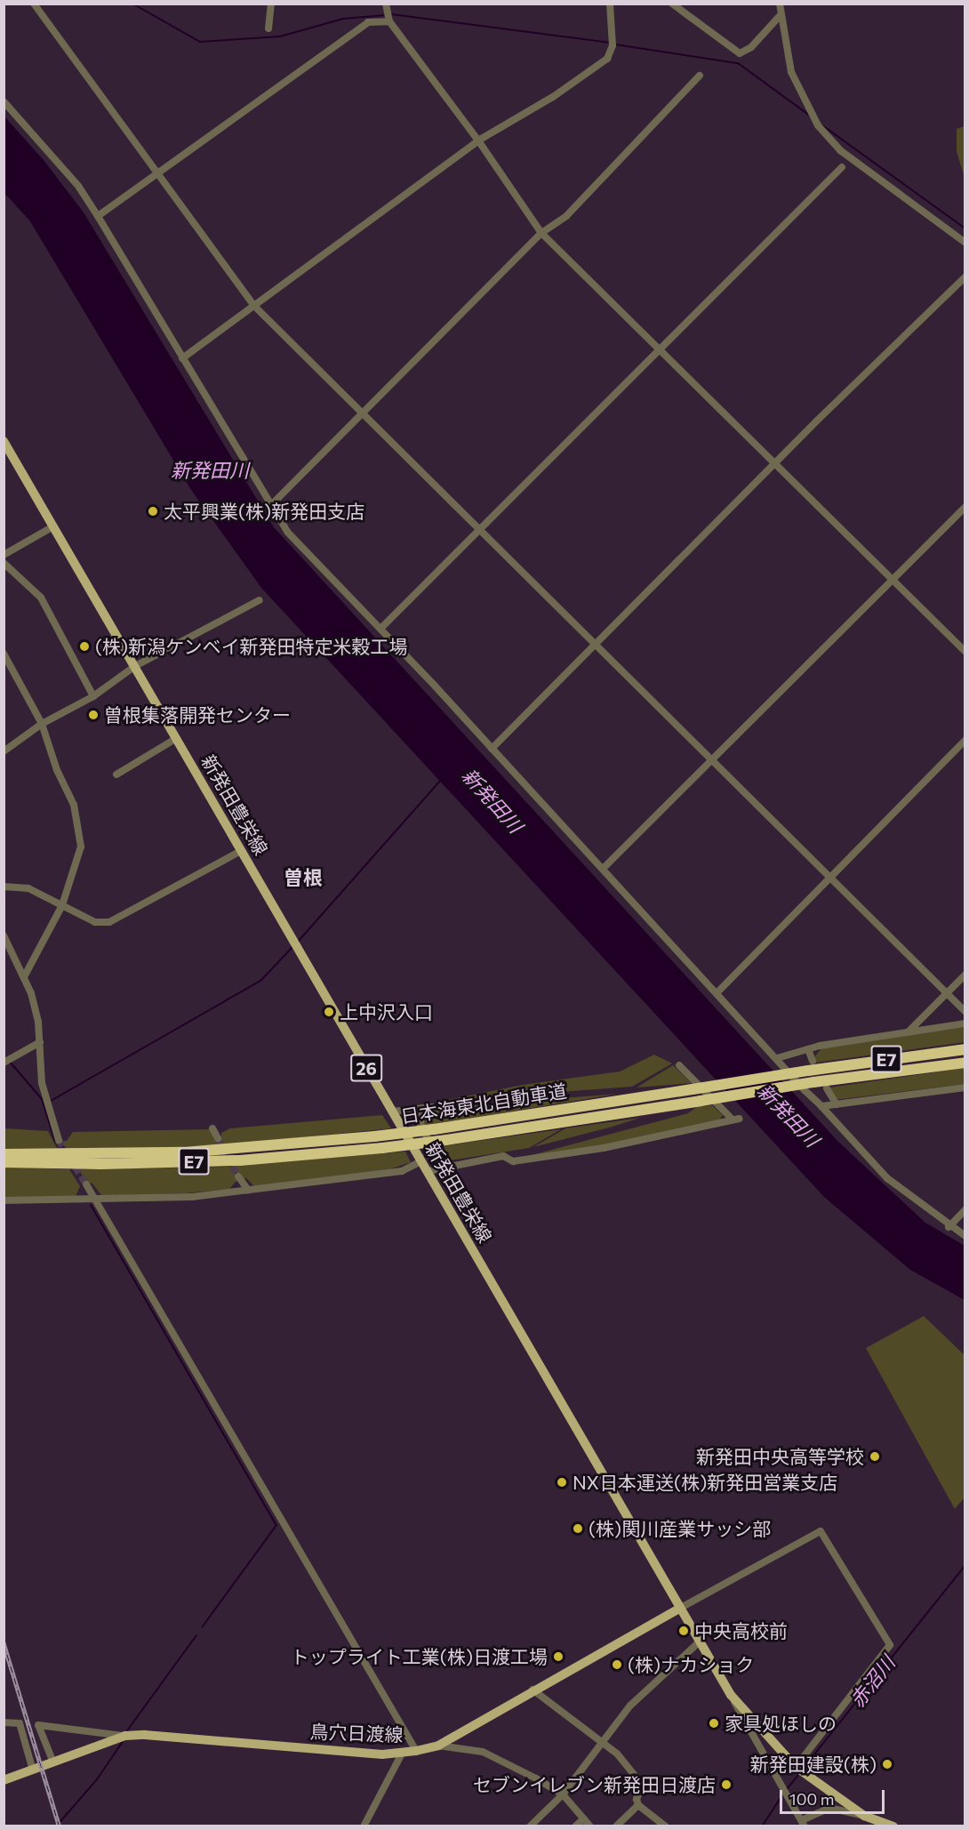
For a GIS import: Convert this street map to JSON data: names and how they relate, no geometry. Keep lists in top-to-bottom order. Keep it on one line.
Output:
{"streets":{"highway":["E7","日本海東北自動車道"],"main road":["新発田豊栄線","26","鳥穴日渡線"]},"crossings":[["新発田豊栄線","鳥穴日渡線"]],"districts":["曽根"],"water":["新発田川","赤沼川"],"places":["太平興業(株)新発田支店","(株)新潟ケンベイ新発田特定米穀工場","曽根集落開発センター","上中沢入口","新発田中央高等学校","NX日本運送(株)新発田営業支店","(株)関川産業サッシ部","中央高校前","トップライト工業(株)日渡工場","(株)ナカショク","家具処ほしの","新発田建設(株)","セブンイレブン新発田日渡店"],"scale_bar":"100 m"}
